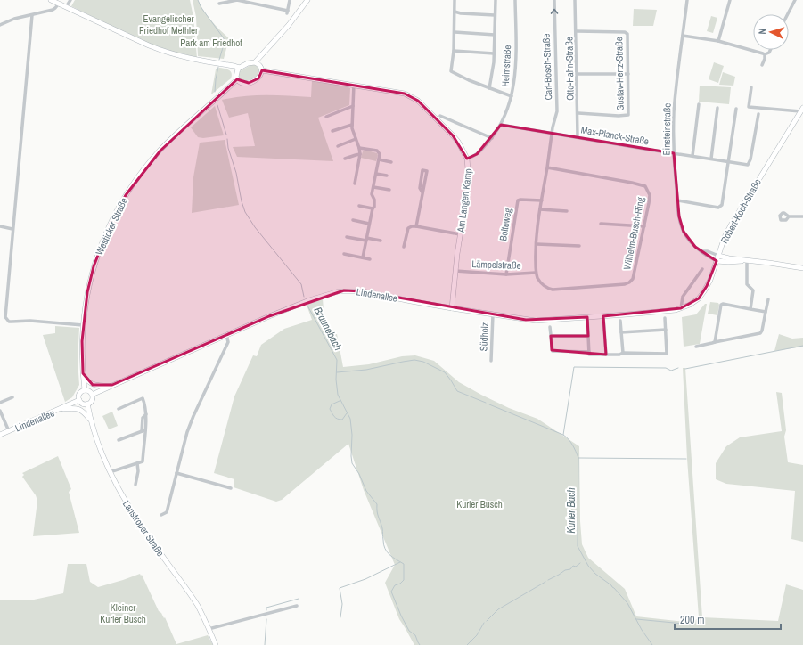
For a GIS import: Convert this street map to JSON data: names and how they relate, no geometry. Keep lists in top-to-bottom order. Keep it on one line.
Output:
{"streets":{"street":["Heimstraße","Carl-Bosch-Straße","Otto-Hahn-Straße","Gustav-Hertz-Straße","Einsteinstraße","Max-Planck-Straße","Am Langen Kamp","Robert-Koch-Straße","Bolteweg","Westicker Straße","Wilhelm-Busch-Ring","Lämpelstraße","Lindenallee","Südholz","Lanstroper Straße"]},"crossings":[["Heimstraße","Max-Planck-Straße"],["Heimstraße","Am Langen Kamp"],["Carl-Bosch-Straße","Max-Planck-Straße"],["Otto-Hahn-Straße","Gustav-Hertz-Straße"],["Otto-Hahn-Straße","Max-Planck-Straße"],["Einsteinstraße","Max-Planck-Straße"],["Einsteinstraße","Robert-Koch-Straße"],["Am Langen Kamp","Westicker Straße"],["Am Langen Kamp","Lämpelstraße"],["Am Langen Kamp","Lindenallee"],["Robert-Koch-Straße","Lindenallee"],["Bolteweg","Lämpelstraße"],["Westicker Straße","Lindenallee"],["Westicker Straße","Lanstroper Straße"],["Wilhelm-Busch-Ring","Lämpelstraße"],["Lindenallee","Südholz"],["Lindenallee","Lanstroper Straße"]],"one_way":["Carl-Bosch-Straße"],"water":["Braunebach","Kurler Bach"],"parks":["Evangelischer Friedhof Methler","Park am Friedhof","Kurler Busch","Kleiner Kurler Busch"],"scale_bar":"200 m","north":"left"}
